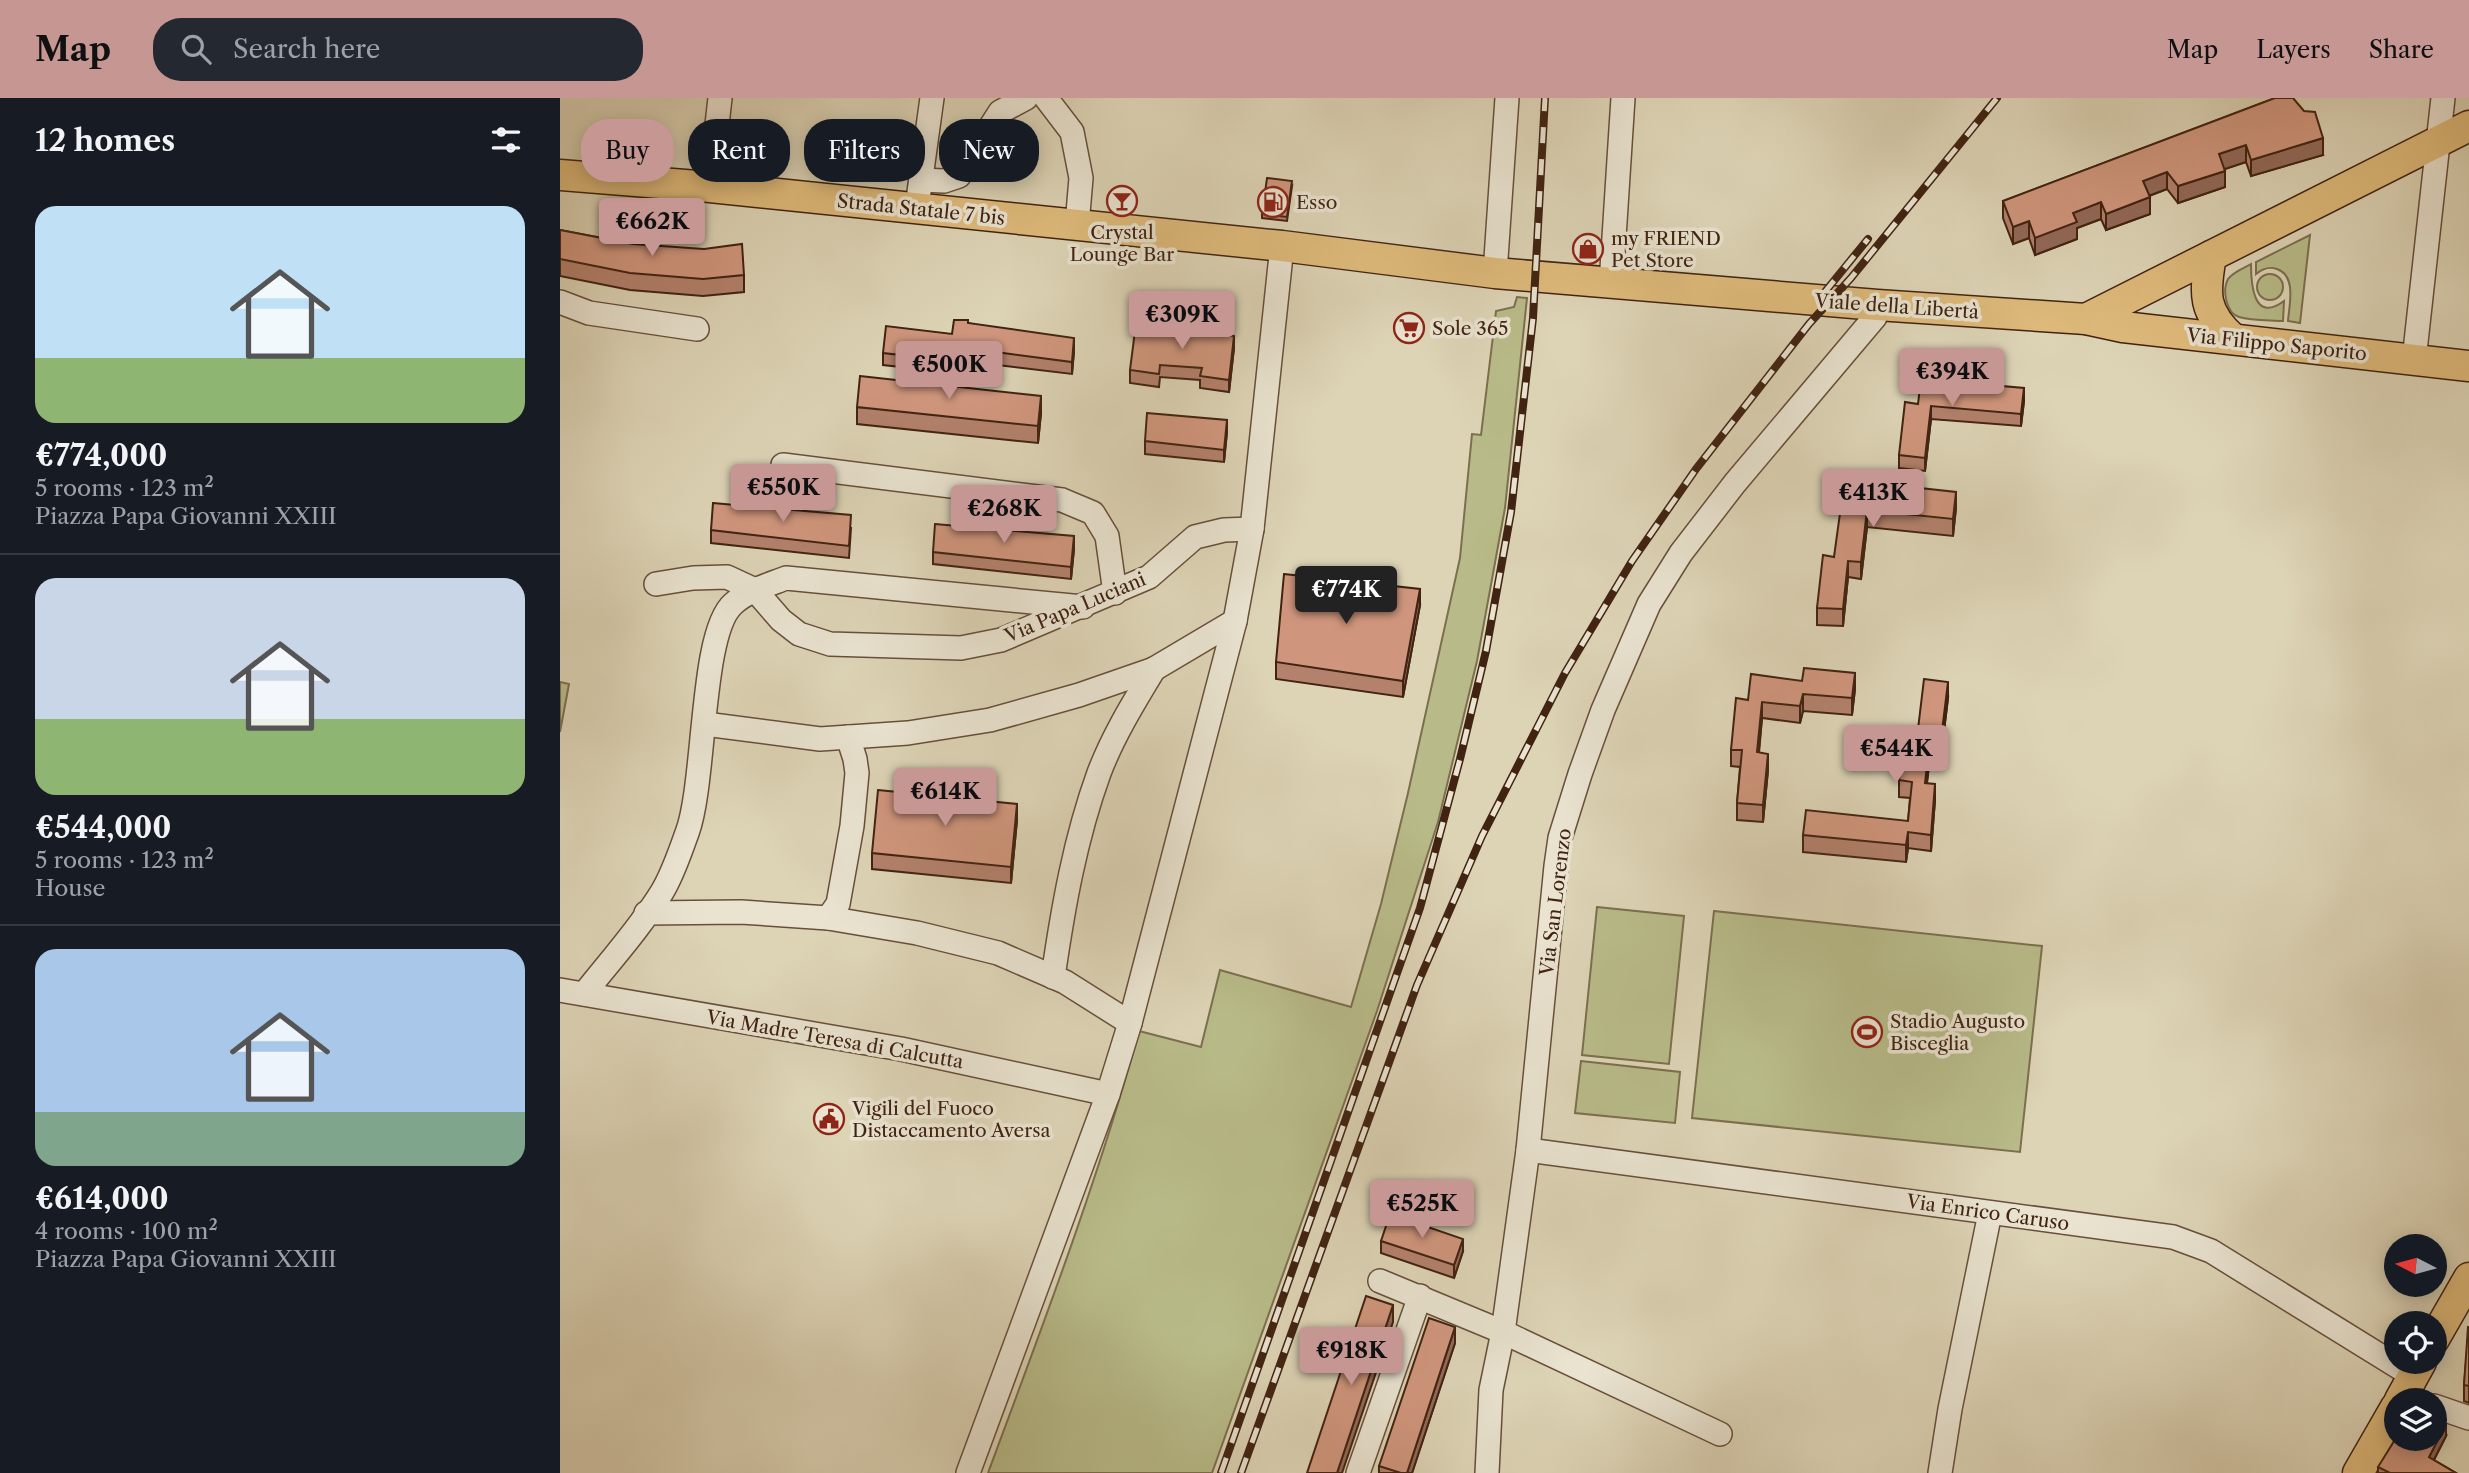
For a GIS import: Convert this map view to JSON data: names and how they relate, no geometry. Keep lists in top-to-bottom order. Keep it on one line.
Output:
{"streets":{"main road":["Strada Statale 7 bis","Viale della Libertà","Via Filippo Saporito"],"street":["Via Papa Luciani","Via San Lorenzo","Via Madre Teresa di Calcutta","Via Enrico Caruso"]},"crossings":[["Strada Statale 7 bis","Viale della Libertà"],["Viale della Libertà","Via Filippo Saporito"],["Viale della Libertà","Via San Lorenzo"],["Via San Lorenzo","Via Enrico Caruso"]],"places":{"bar":["Crystal Lounge Bar"],"fuel station":["Esso"],"shop":["my FRIEND Pet Store"],"supermarket":["Sole 365"],"sports":["Stadio Augusto Bisceglia"],"public building":["Vigili del Fuoco Distaccamento Aversa"]},"north":"left","page":{"header":"Map","search":"Search here","nav":["Map","Layers","Share"],"heading":"12 homes","chip":["Buy","Rent","Filters","New"],"list":[{"name":"€774,000","note":"5 rooms · 123 m² · Piazza Papa Giovanni XXIII"},{"name":"€544,000","note":"5 rooms · 123 m² · House"},{"name":"€614,000","note":"4 rooms · 100 m² · Piazza Papa Giovanni XXIII"}],"price":["€662K","€309K","€500K","€394K","€550K","€413K","€268K","€774K","€544K","€614K","€525K","€918K"]}}
